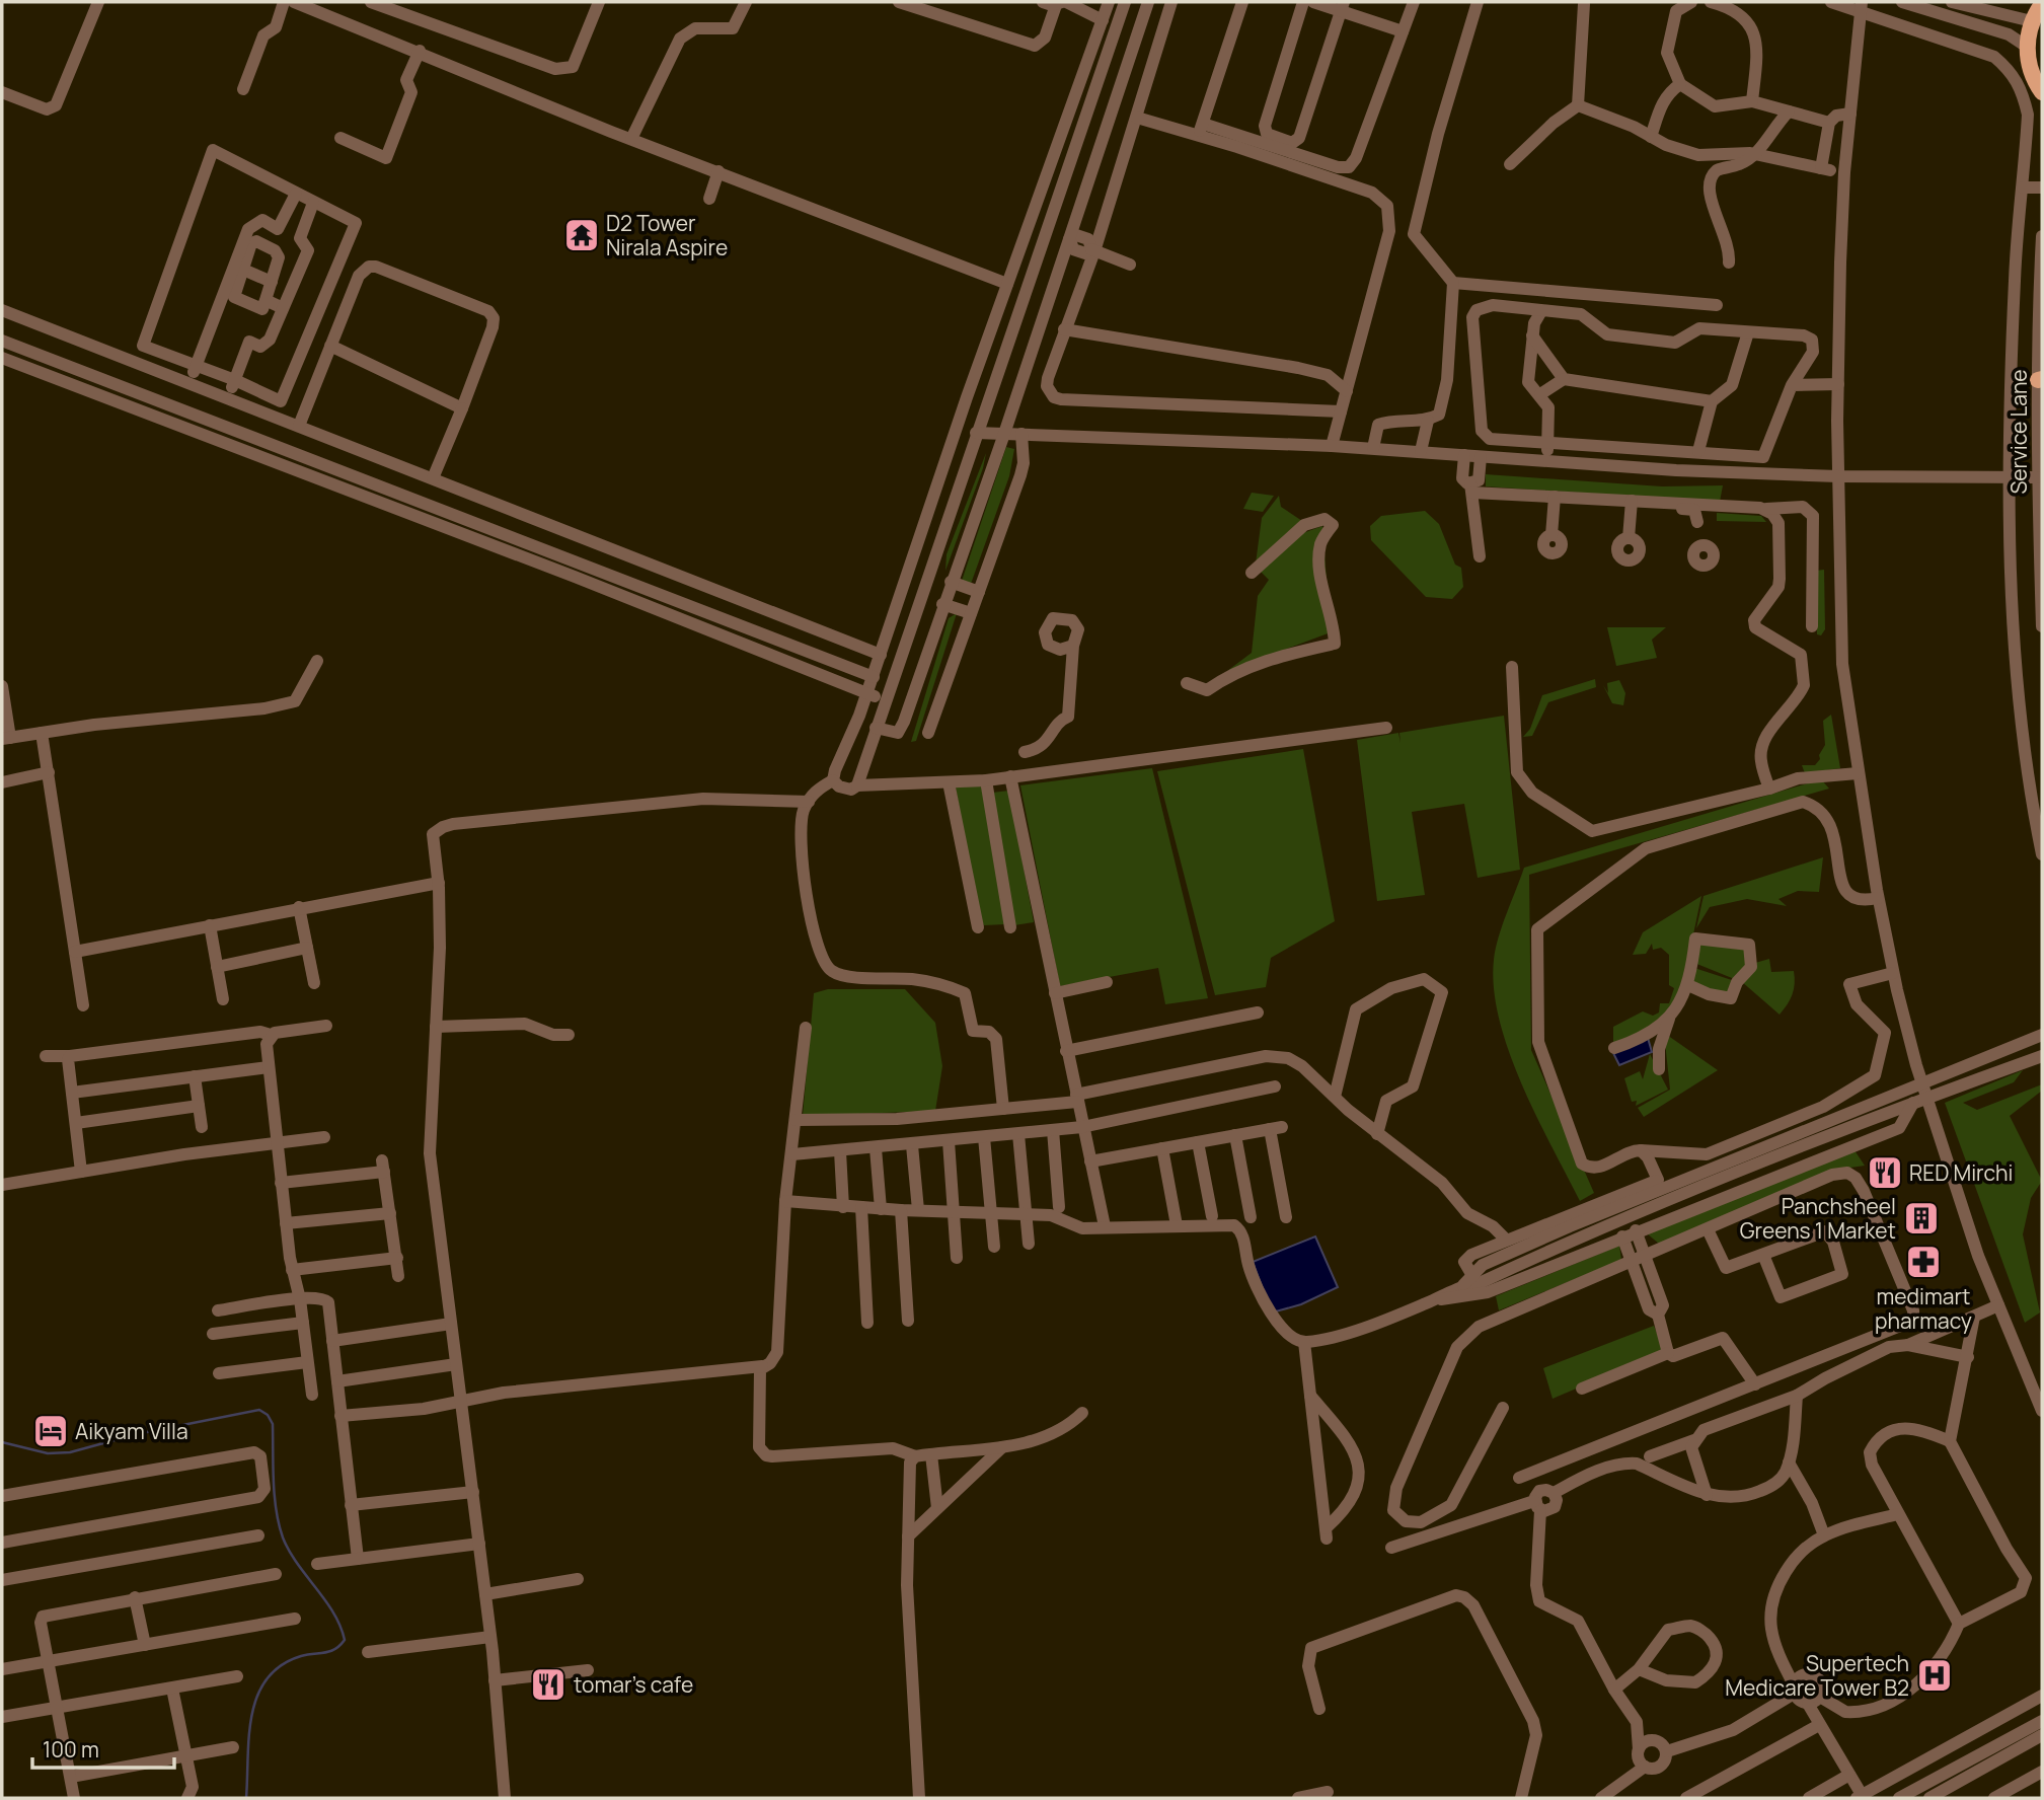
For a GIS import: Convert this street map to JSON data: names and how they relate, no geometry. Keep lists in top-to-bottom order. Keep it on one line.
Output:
{"streets":{"street":["Service Lane"]},"places":{"temple":["D2 Tower Nirala Aspire"],"restaurant":["RED Mirchi","tomar's cafe"],"building":["Panchsheel Greens 1 Market"],"pharmacy":["medimart pharmacy"],"hotel":["Aikyam Villa"],"hospital":["Supertech Medicare Tower B2"]},"scale_bar":"100 m"}
